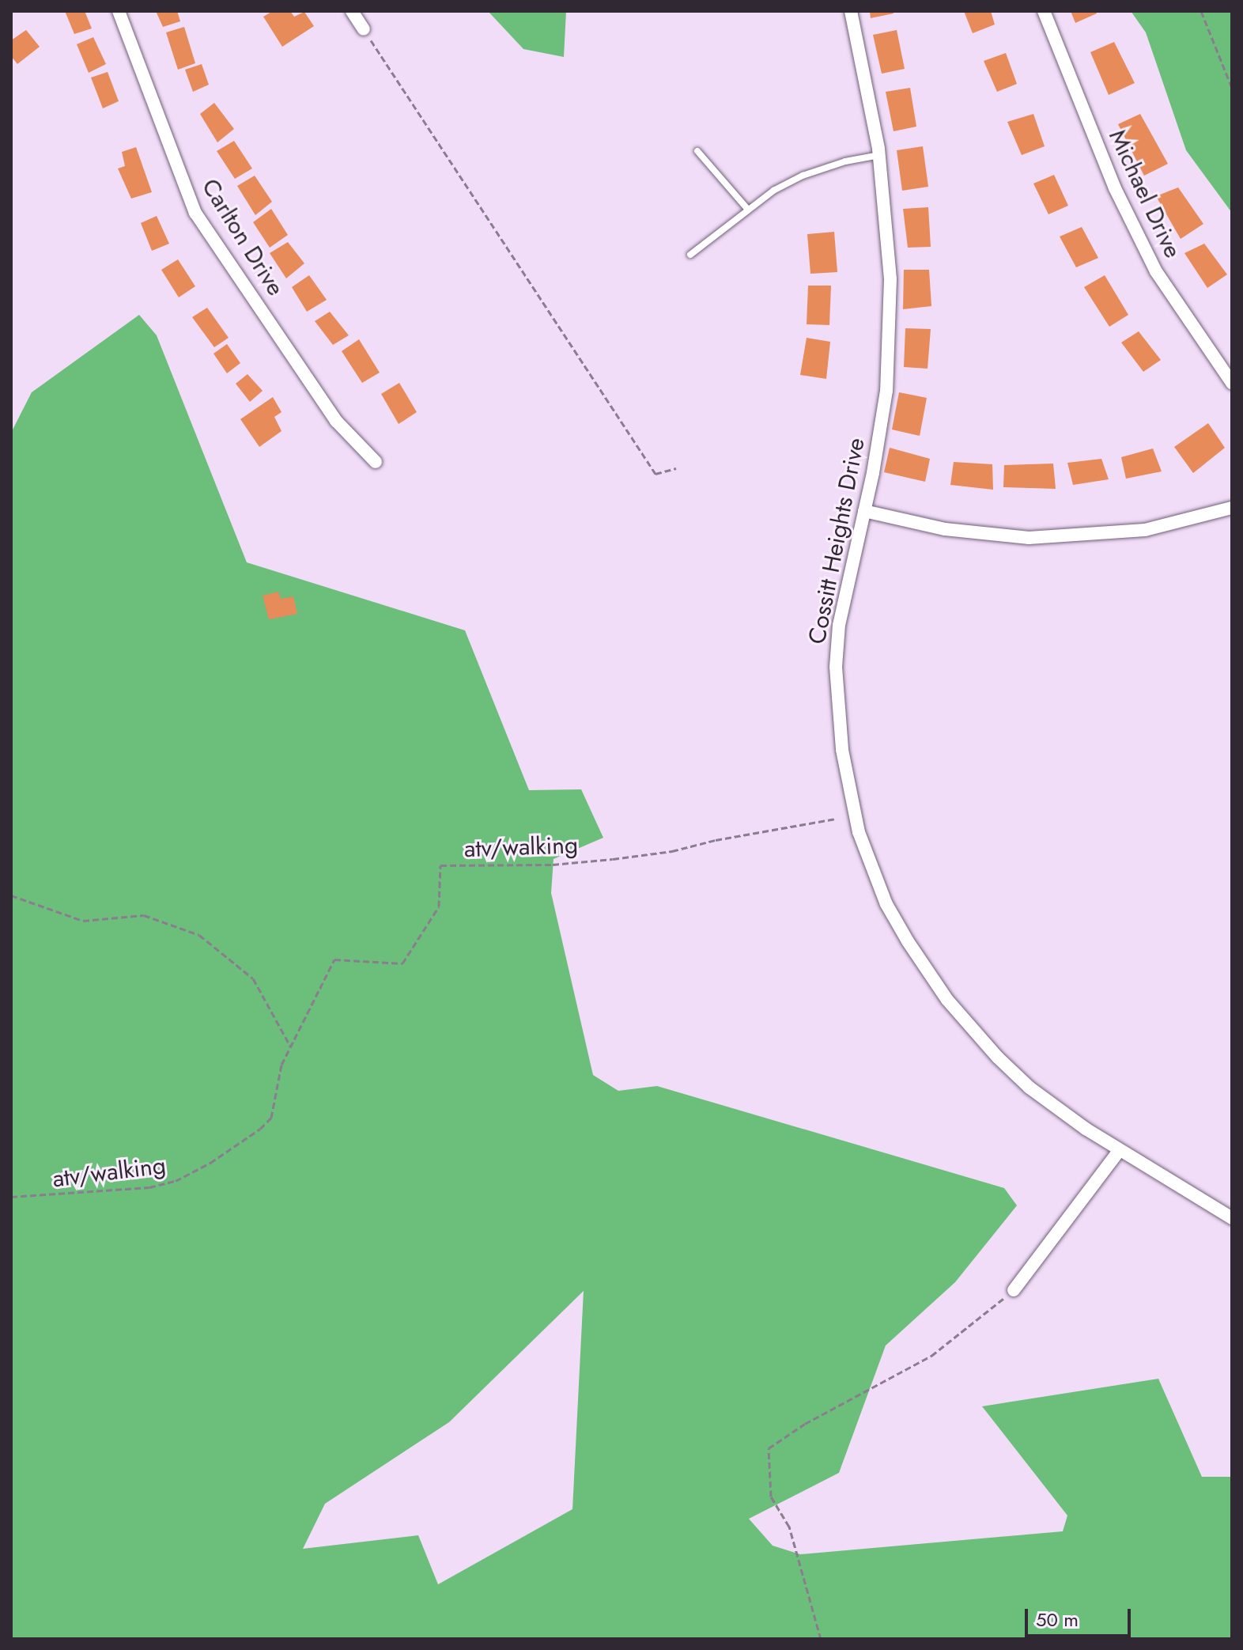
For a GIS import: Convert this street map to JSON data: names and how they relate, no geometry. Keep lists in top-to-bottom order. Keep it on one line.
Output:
{"streets":{"street":["Michael Drive","Carlton Drive","Cossitt Heights Drive"],"path":["atv/walking"]},"scale_bar":"50 m"}
